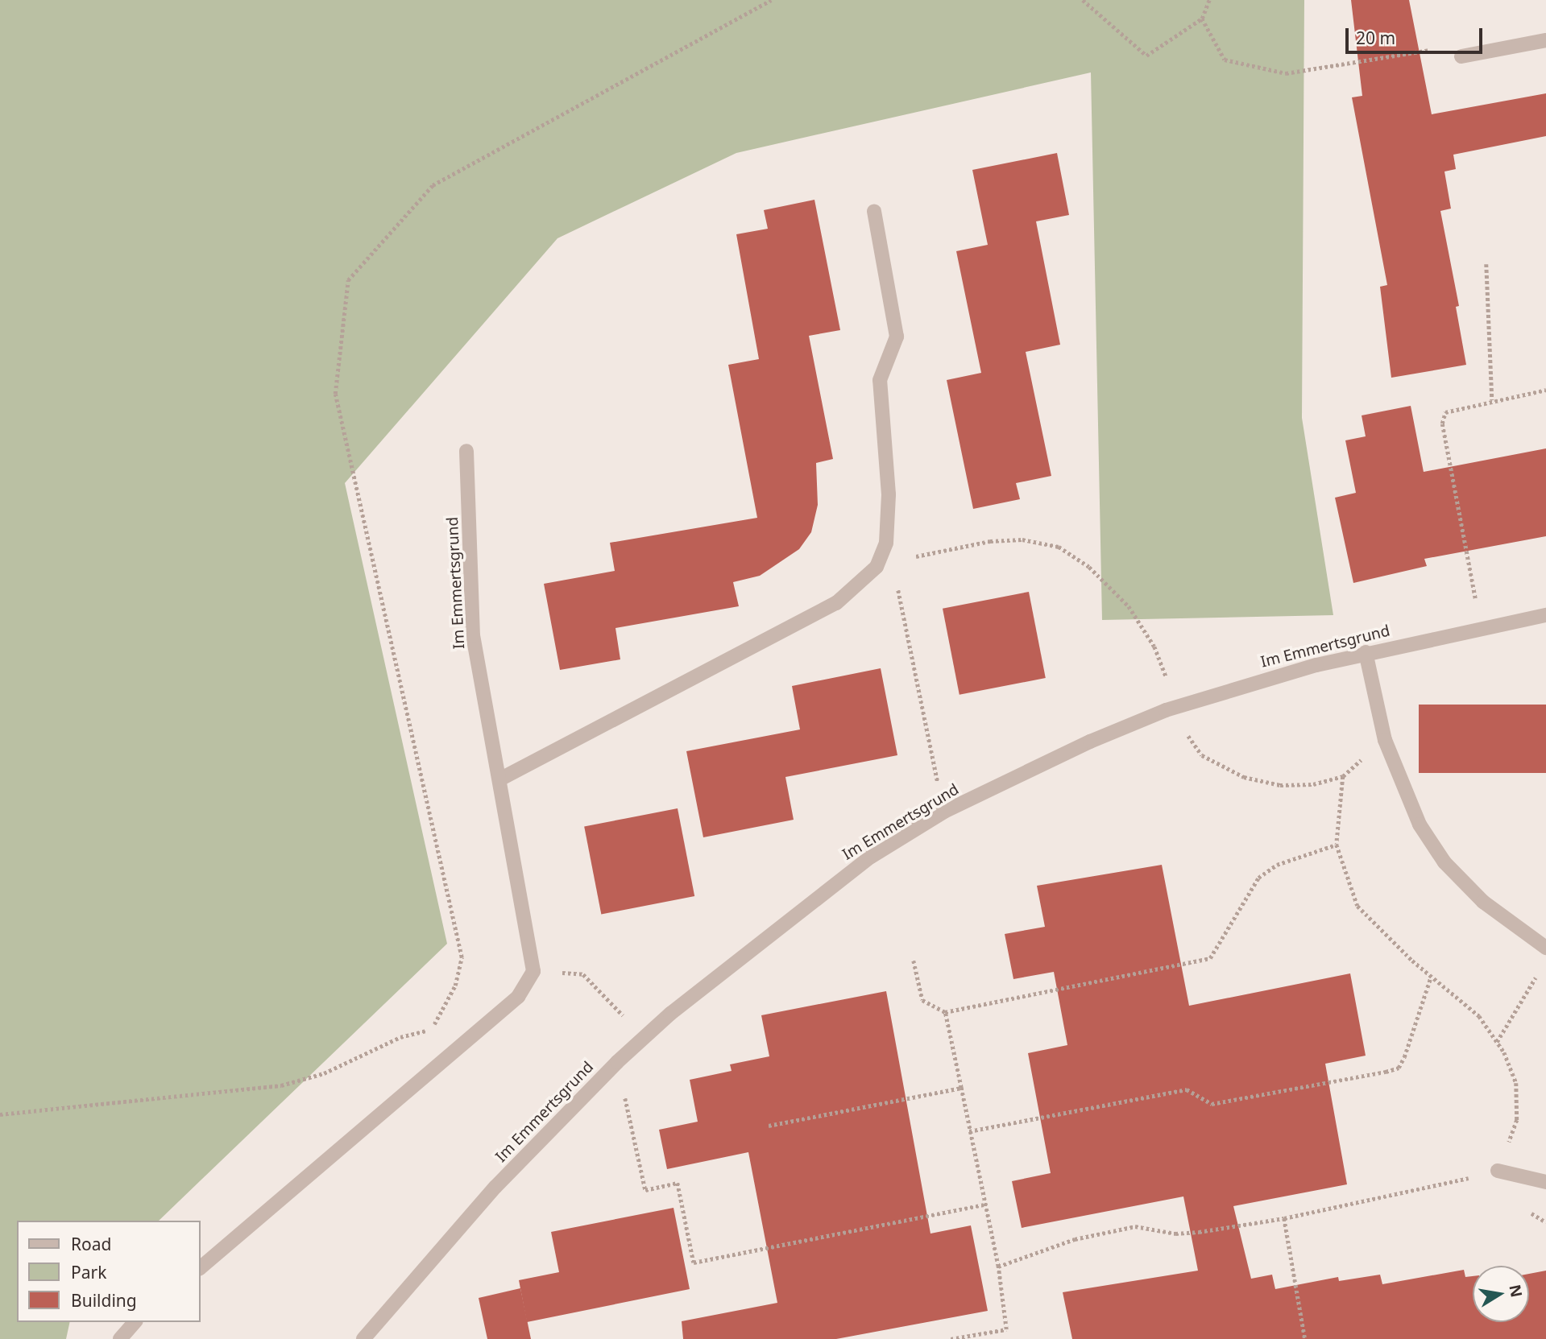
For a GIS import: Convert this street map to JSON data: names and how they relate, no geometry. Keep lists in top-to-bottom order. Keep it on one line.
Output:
{"streets":{"street":["Im Emmertsgrund"]},"legend":["Road","Park","Building"],"scale_bar":"20 m","north":"right"}
